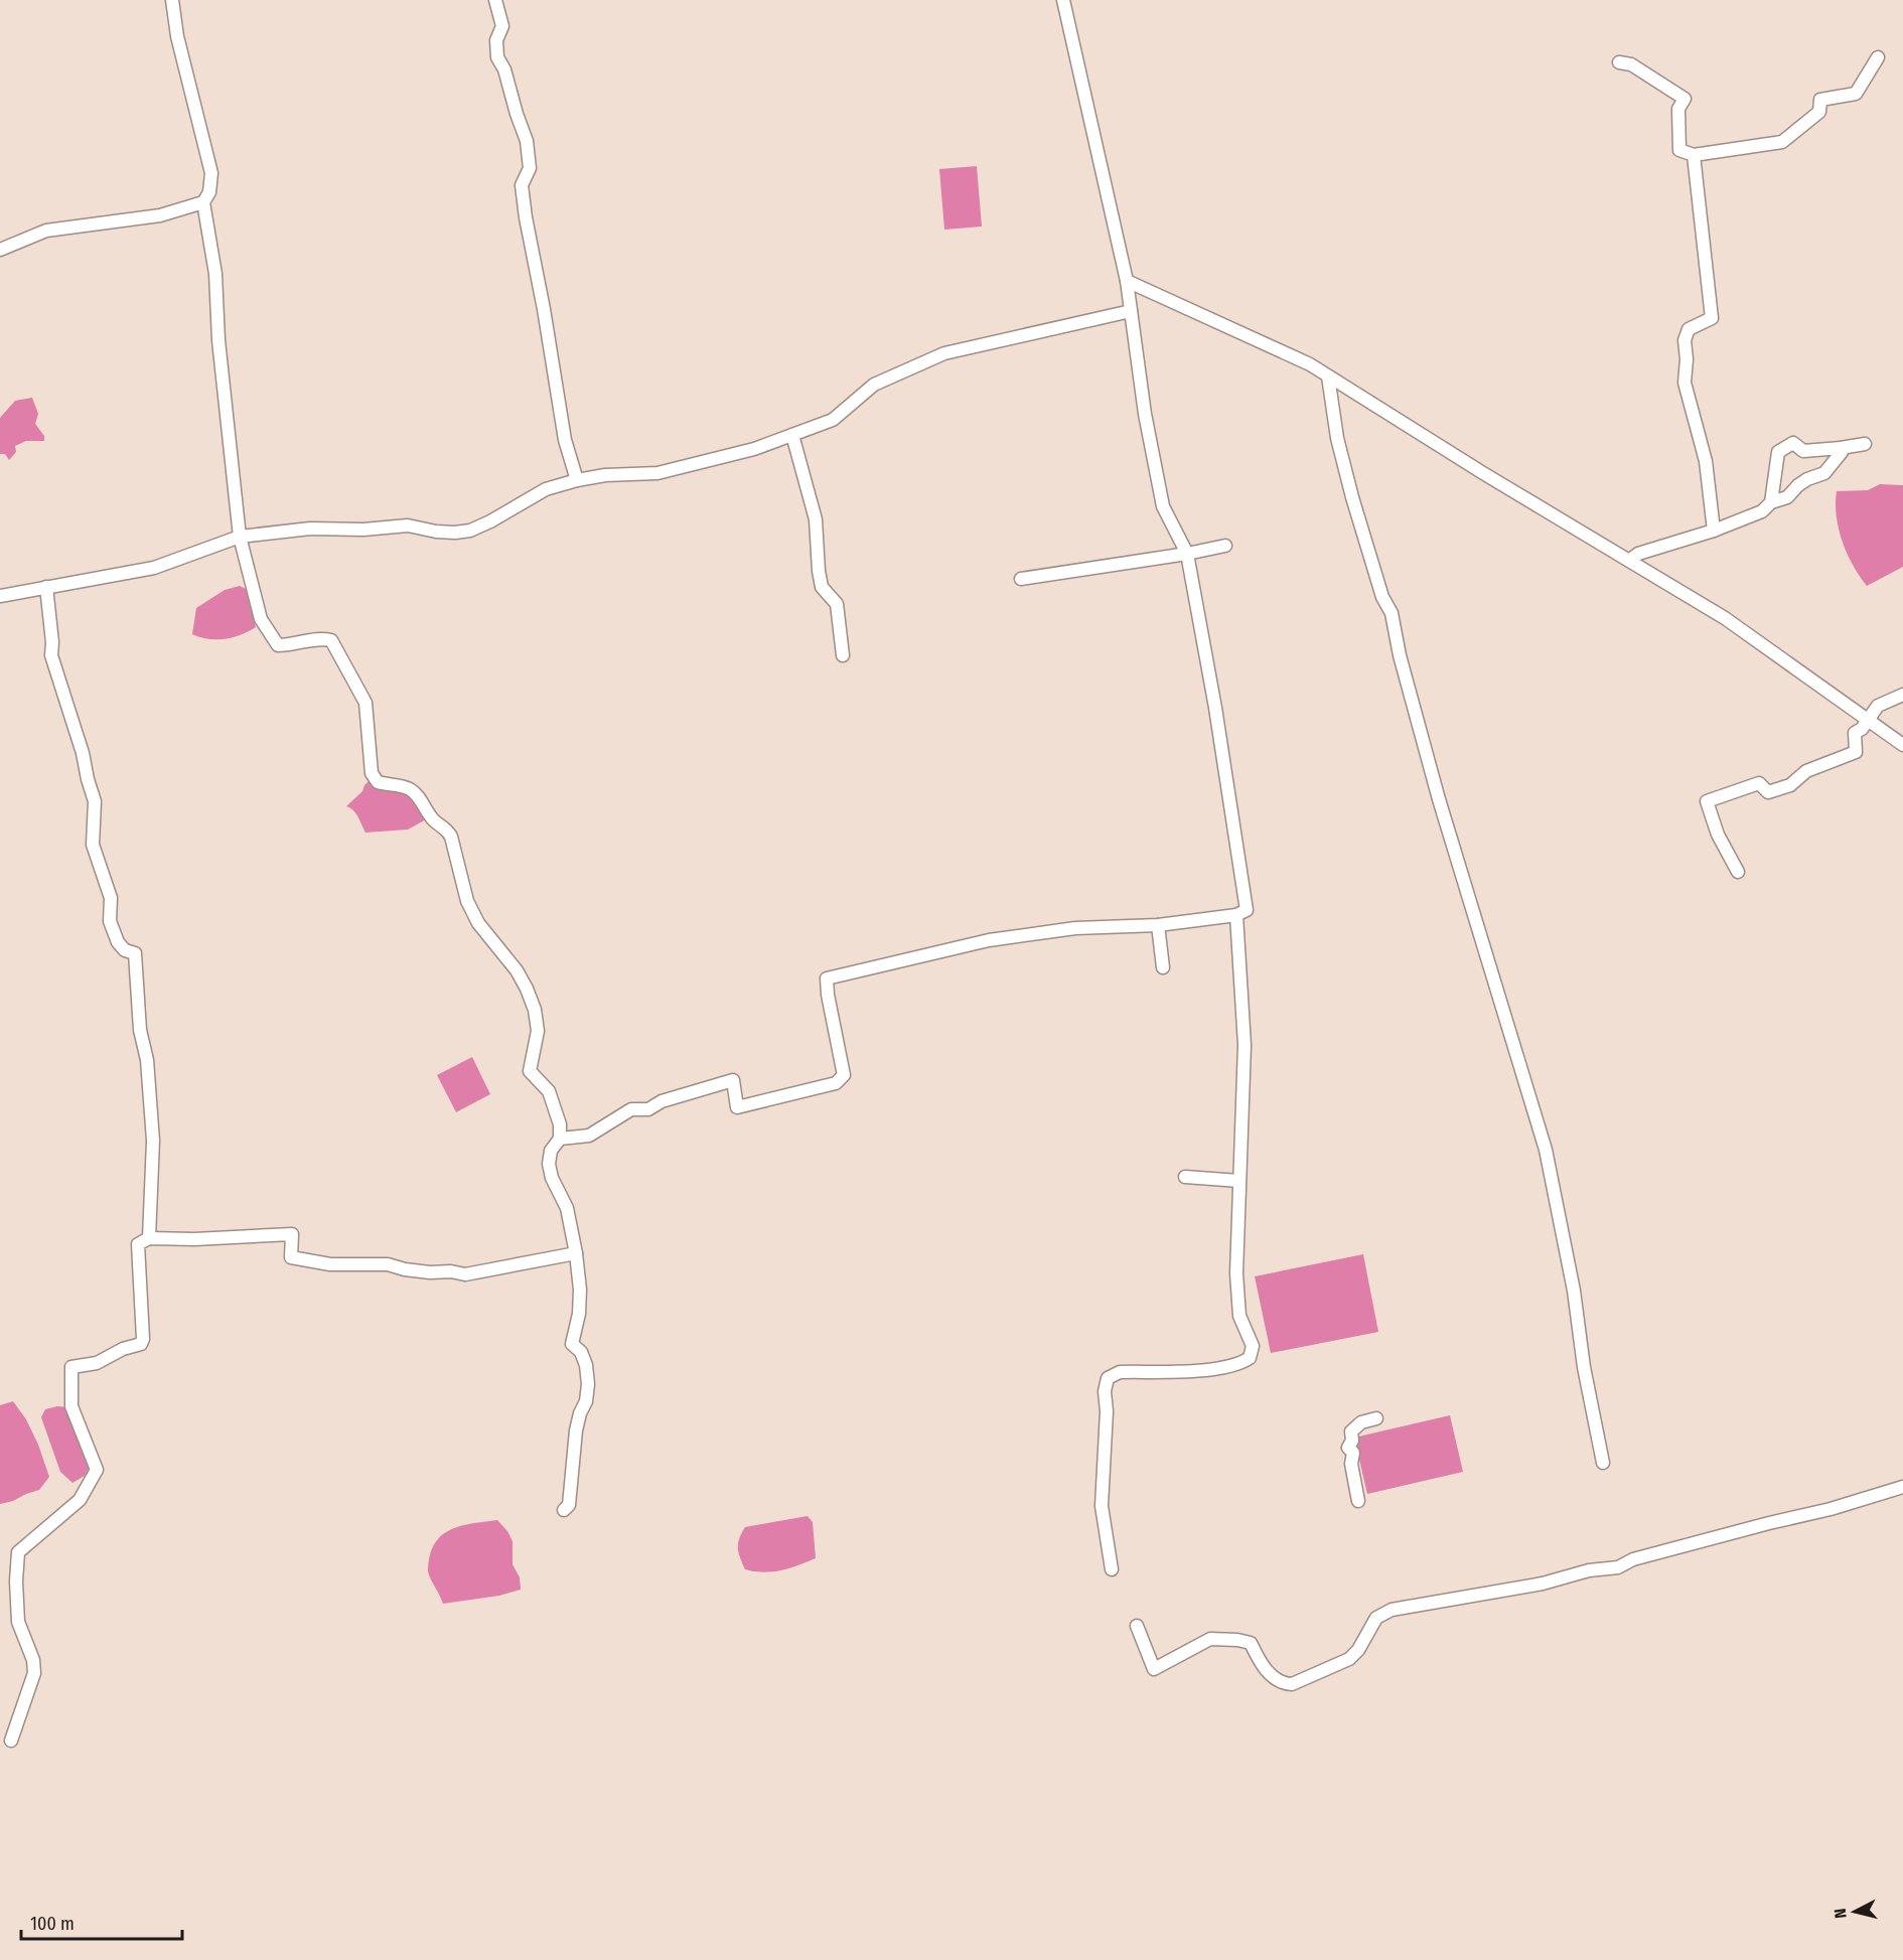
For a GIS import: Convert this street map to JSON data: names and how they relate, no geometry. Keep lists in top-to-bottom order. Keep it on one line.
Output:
{"scale_bar":"100 m","north":"left"}
